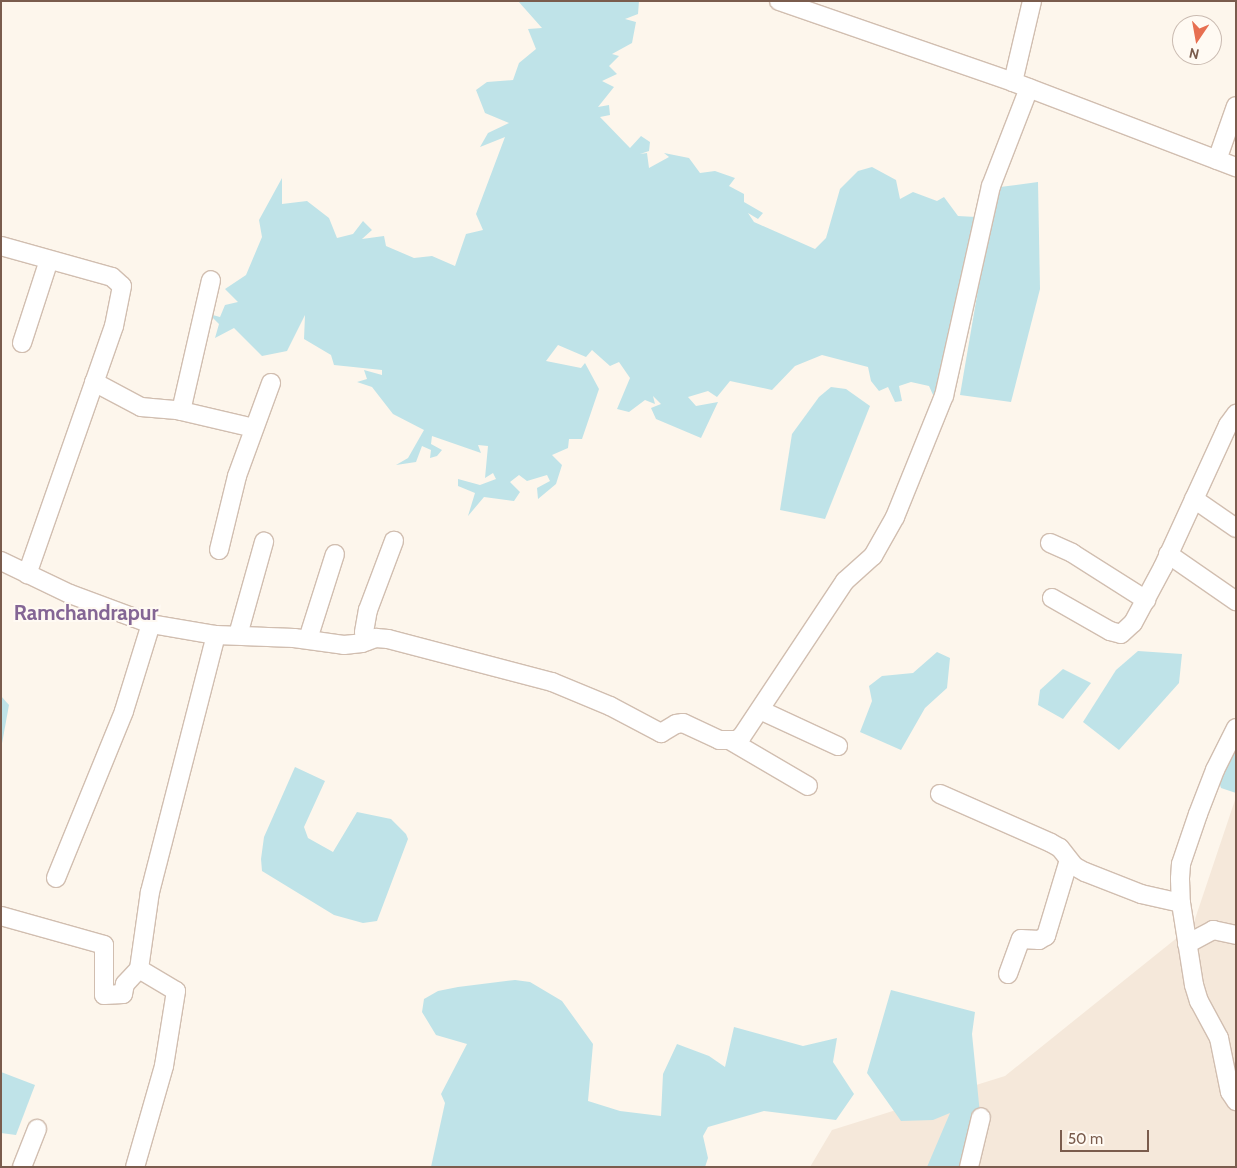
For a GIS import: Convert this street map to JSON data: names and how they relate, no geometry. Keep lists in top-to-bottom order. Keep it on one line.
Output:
{"districts":["Ramchandrapur"],"scale_bar":"50 m","north":"bottom"}
